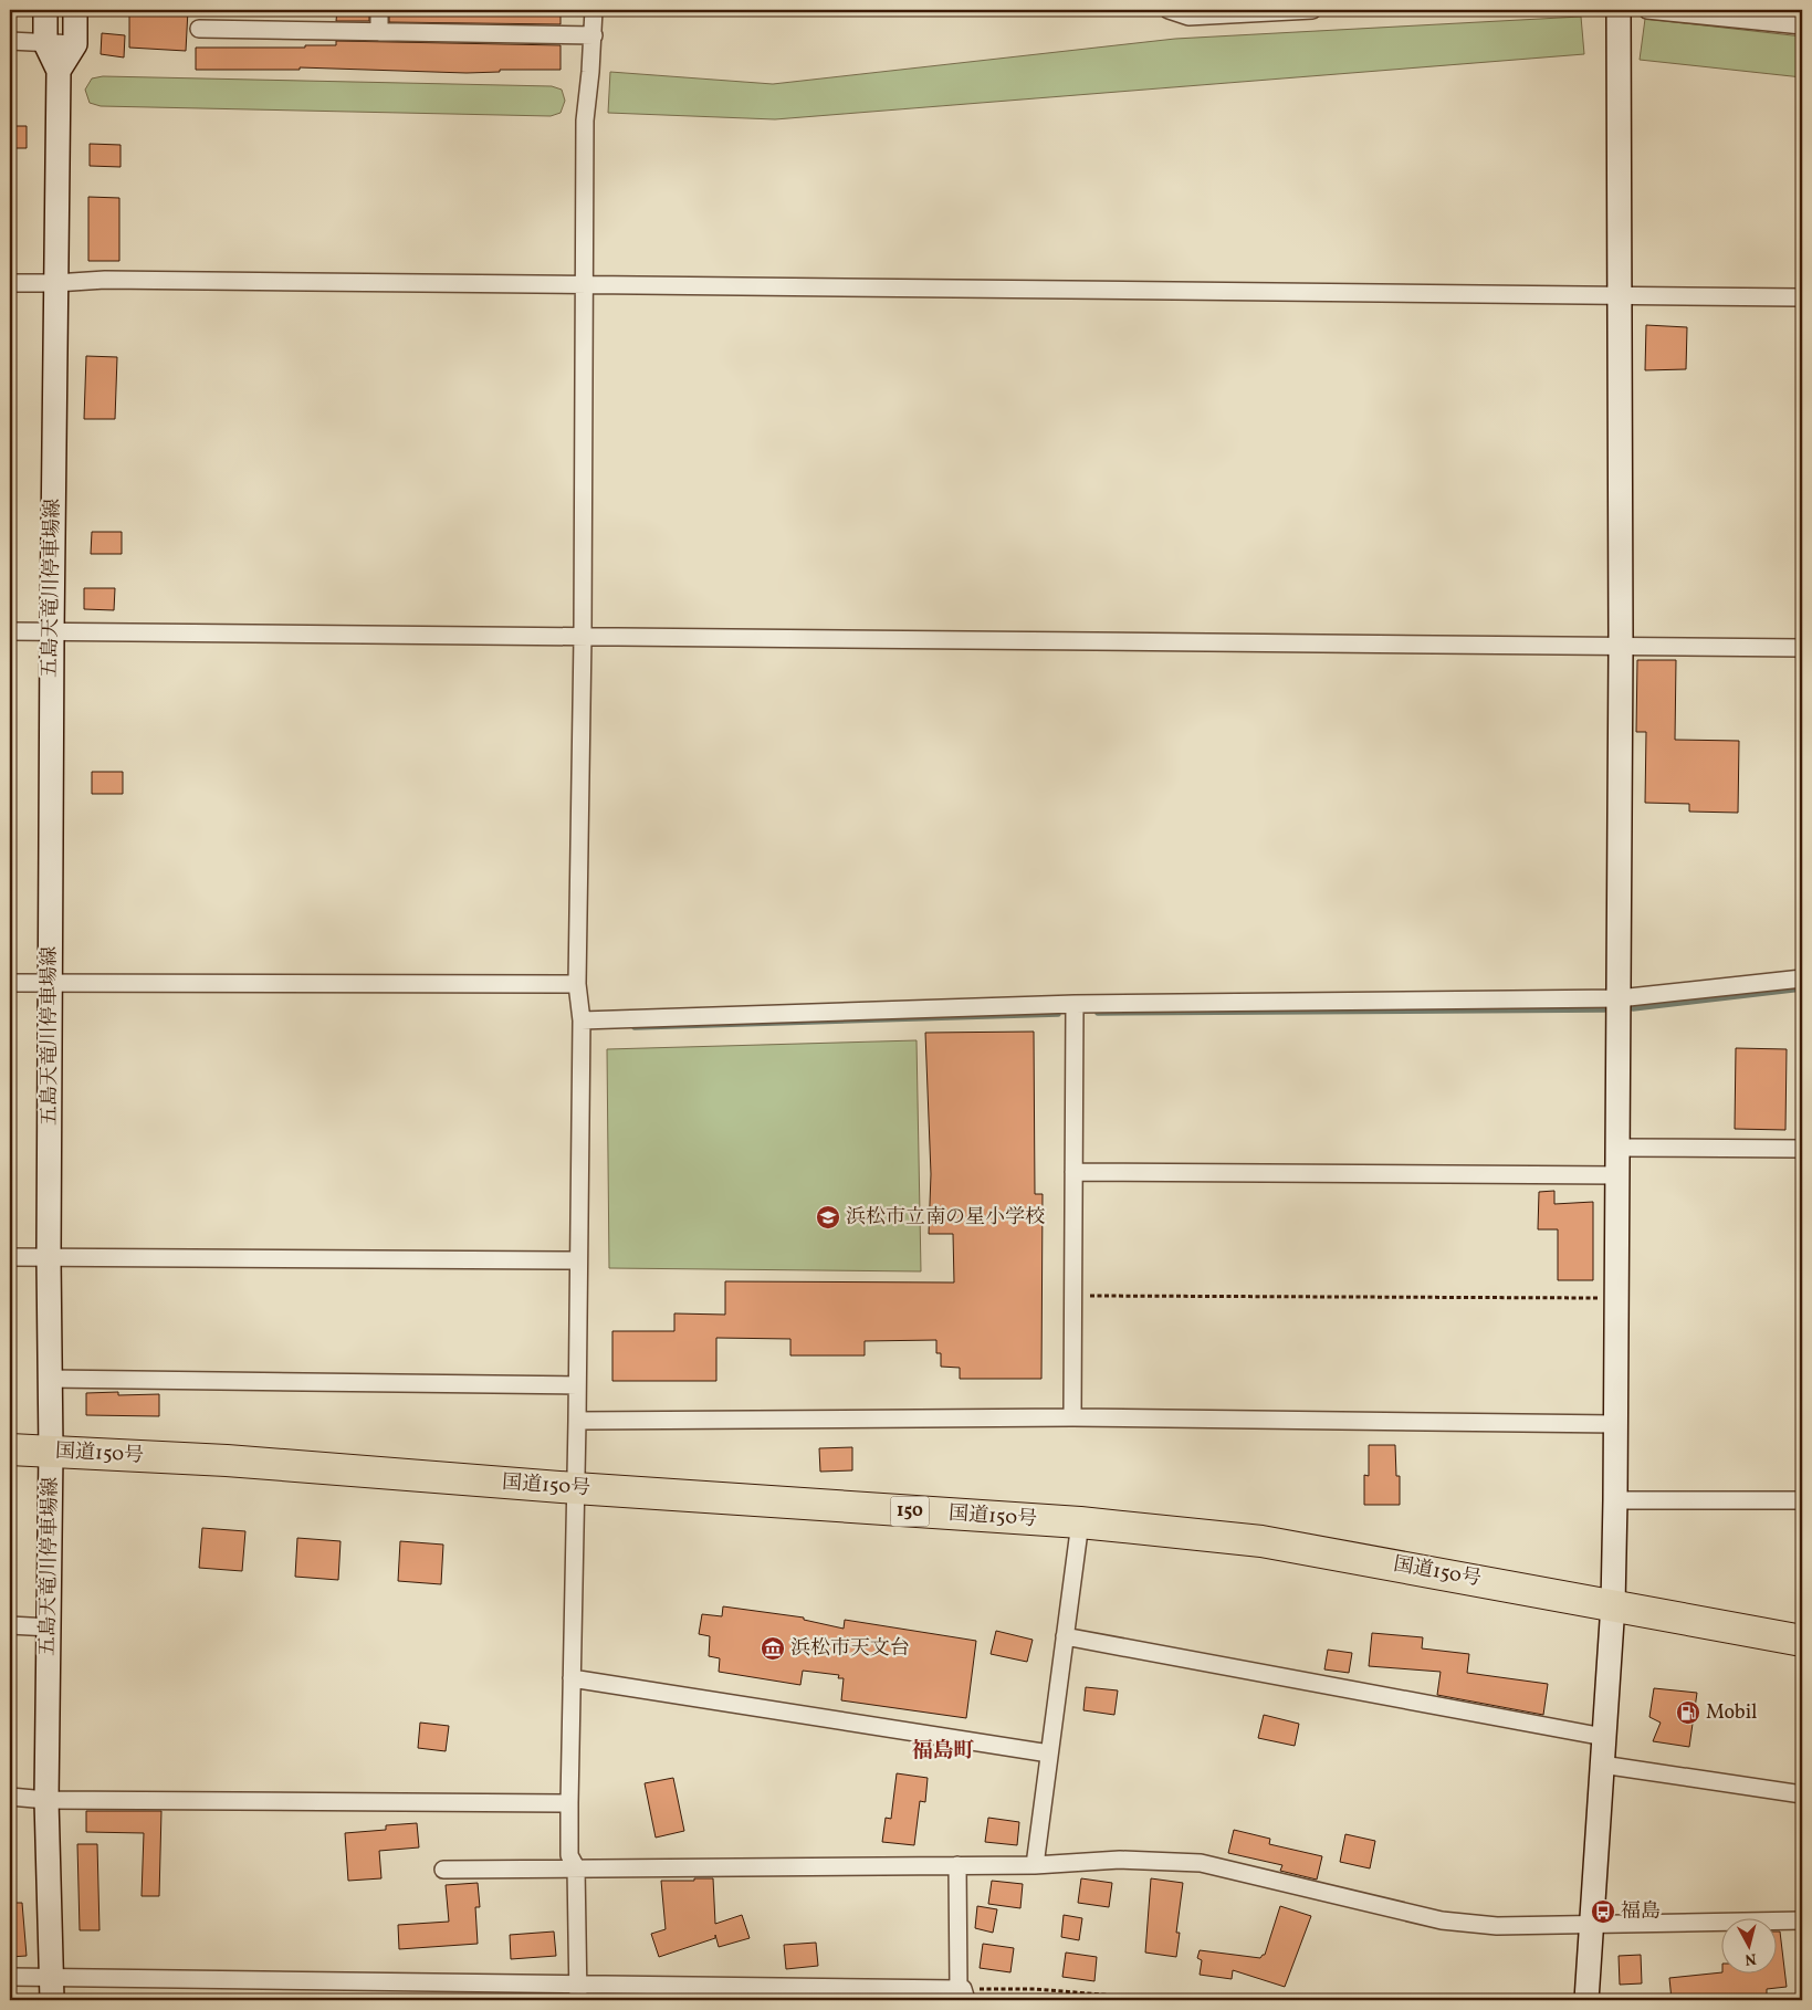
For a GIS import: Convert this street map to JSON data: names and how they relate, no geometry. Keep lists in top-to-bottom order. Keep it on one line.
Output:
{"streets":{"highway":["国道150号","150"],"main road":["五島天竜川停車場線"]},"crossings":[["五島天竜川停車場線","国道150号"]],"districts":["福島町"],"places":{"school or university":["浜松市立南の星小学校"],"museum":["浜松市天文台"],"fuel station":["Mobil"],"bus stop":["福島"]},"north":"bottom"}
